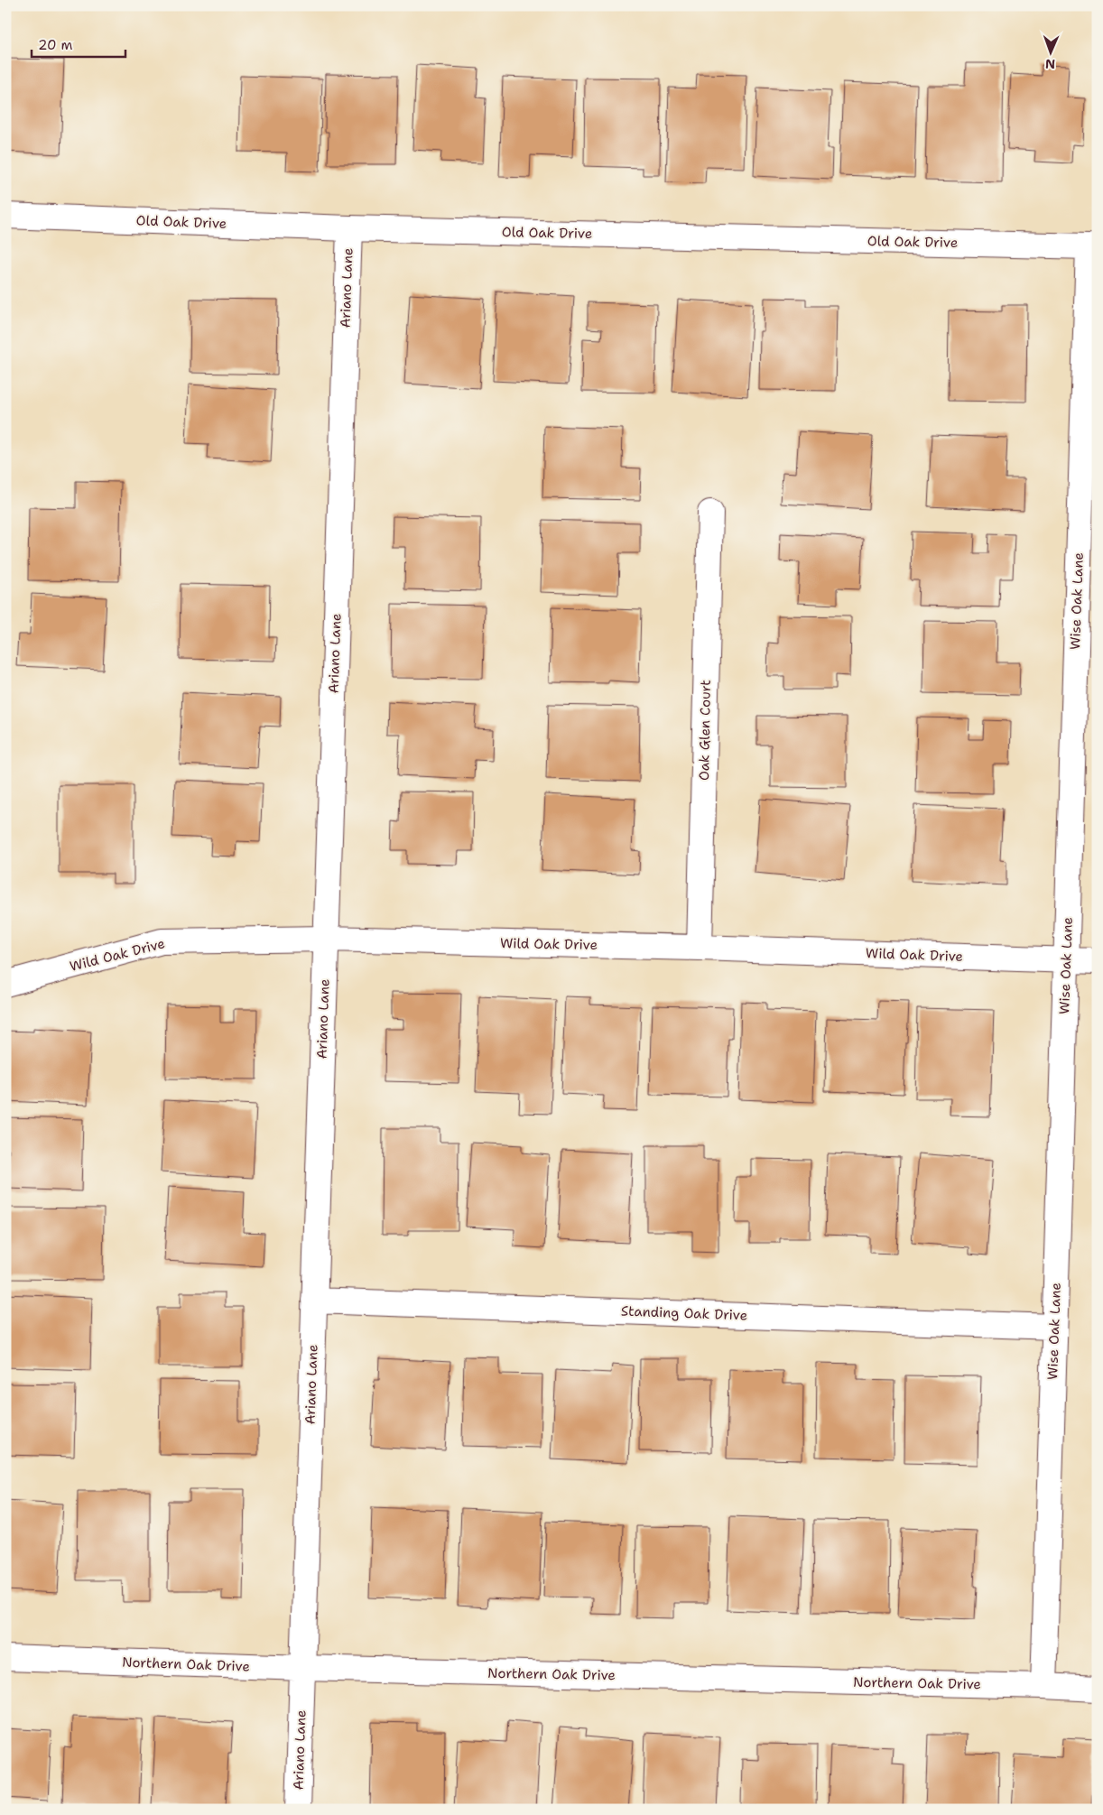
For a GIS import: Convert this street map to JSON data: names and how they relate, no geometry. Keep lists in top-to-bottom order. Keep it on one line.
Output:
{"streets":{"street":["Old Oak Drive","Ariano Lane","Wise Oak Lane","Oak Glen Court","Wild Oak Drive","Standing Oak Drive","Northern Oak Drive"]},"crossings":[["Old Oak Drive","Ariano Lane"],["Old Oak Drive","Wise Oak Lane"],["Ariano Lane","Wild Oak Drive"],["Ariano Lane","Standing Oak Drive"],["Ariano Lane","Northern Oak Drive"],["Wise Oak Lane","Wild Oak Drive"],["Wise Oak Lane","Standing Oak Drive"],["Wise Oak Lane","Northern Oak Drive"],["Oak Glen Court","Wild Oak Drive"]],"scale_bar":"20 m","north":"bottom"}
